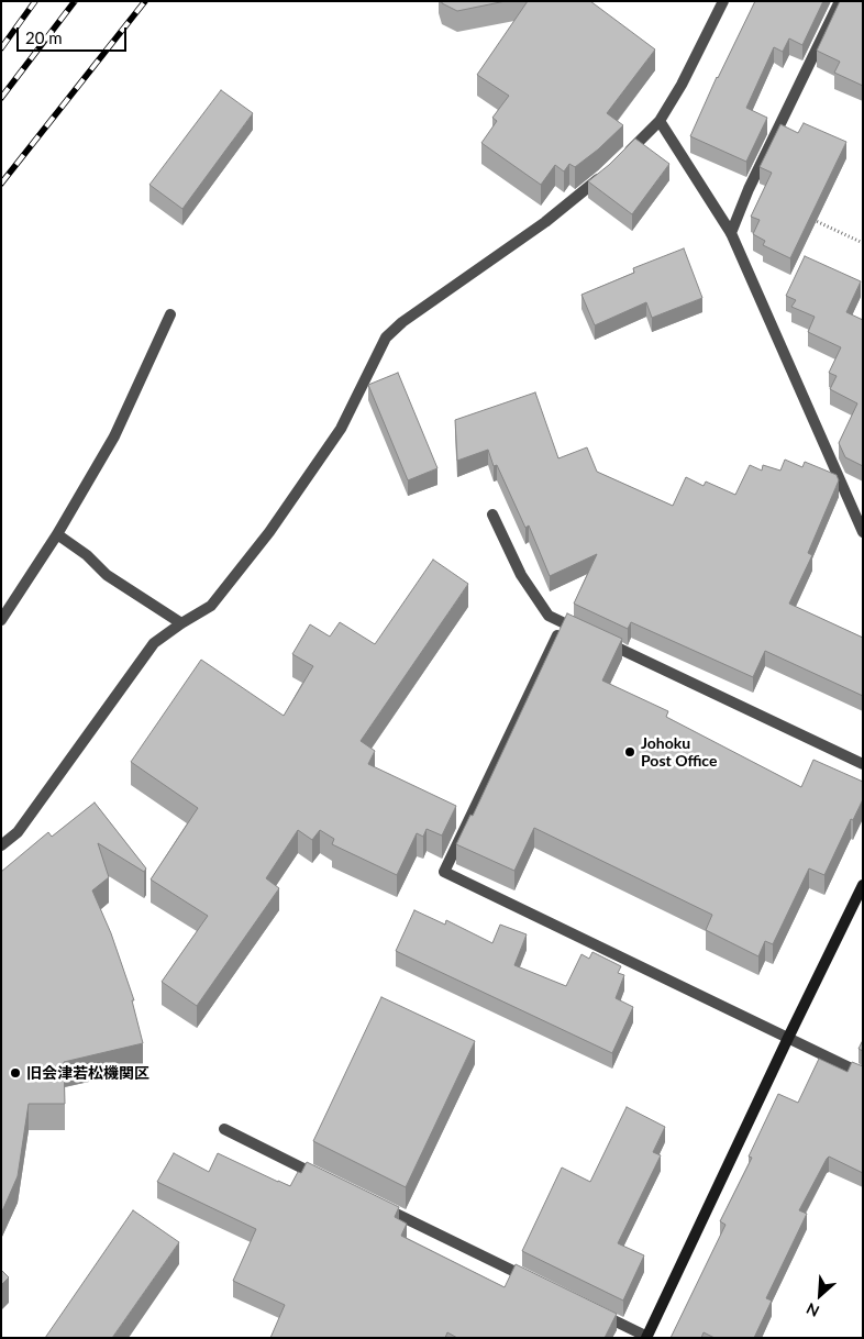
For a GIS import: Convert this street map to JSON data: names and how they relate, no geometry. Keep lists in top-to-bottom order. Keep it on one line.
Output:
{"places":["Johoku Post Office","旧会津若松機関区"],"scale_bar":"20 m","north":"bottom left"}
